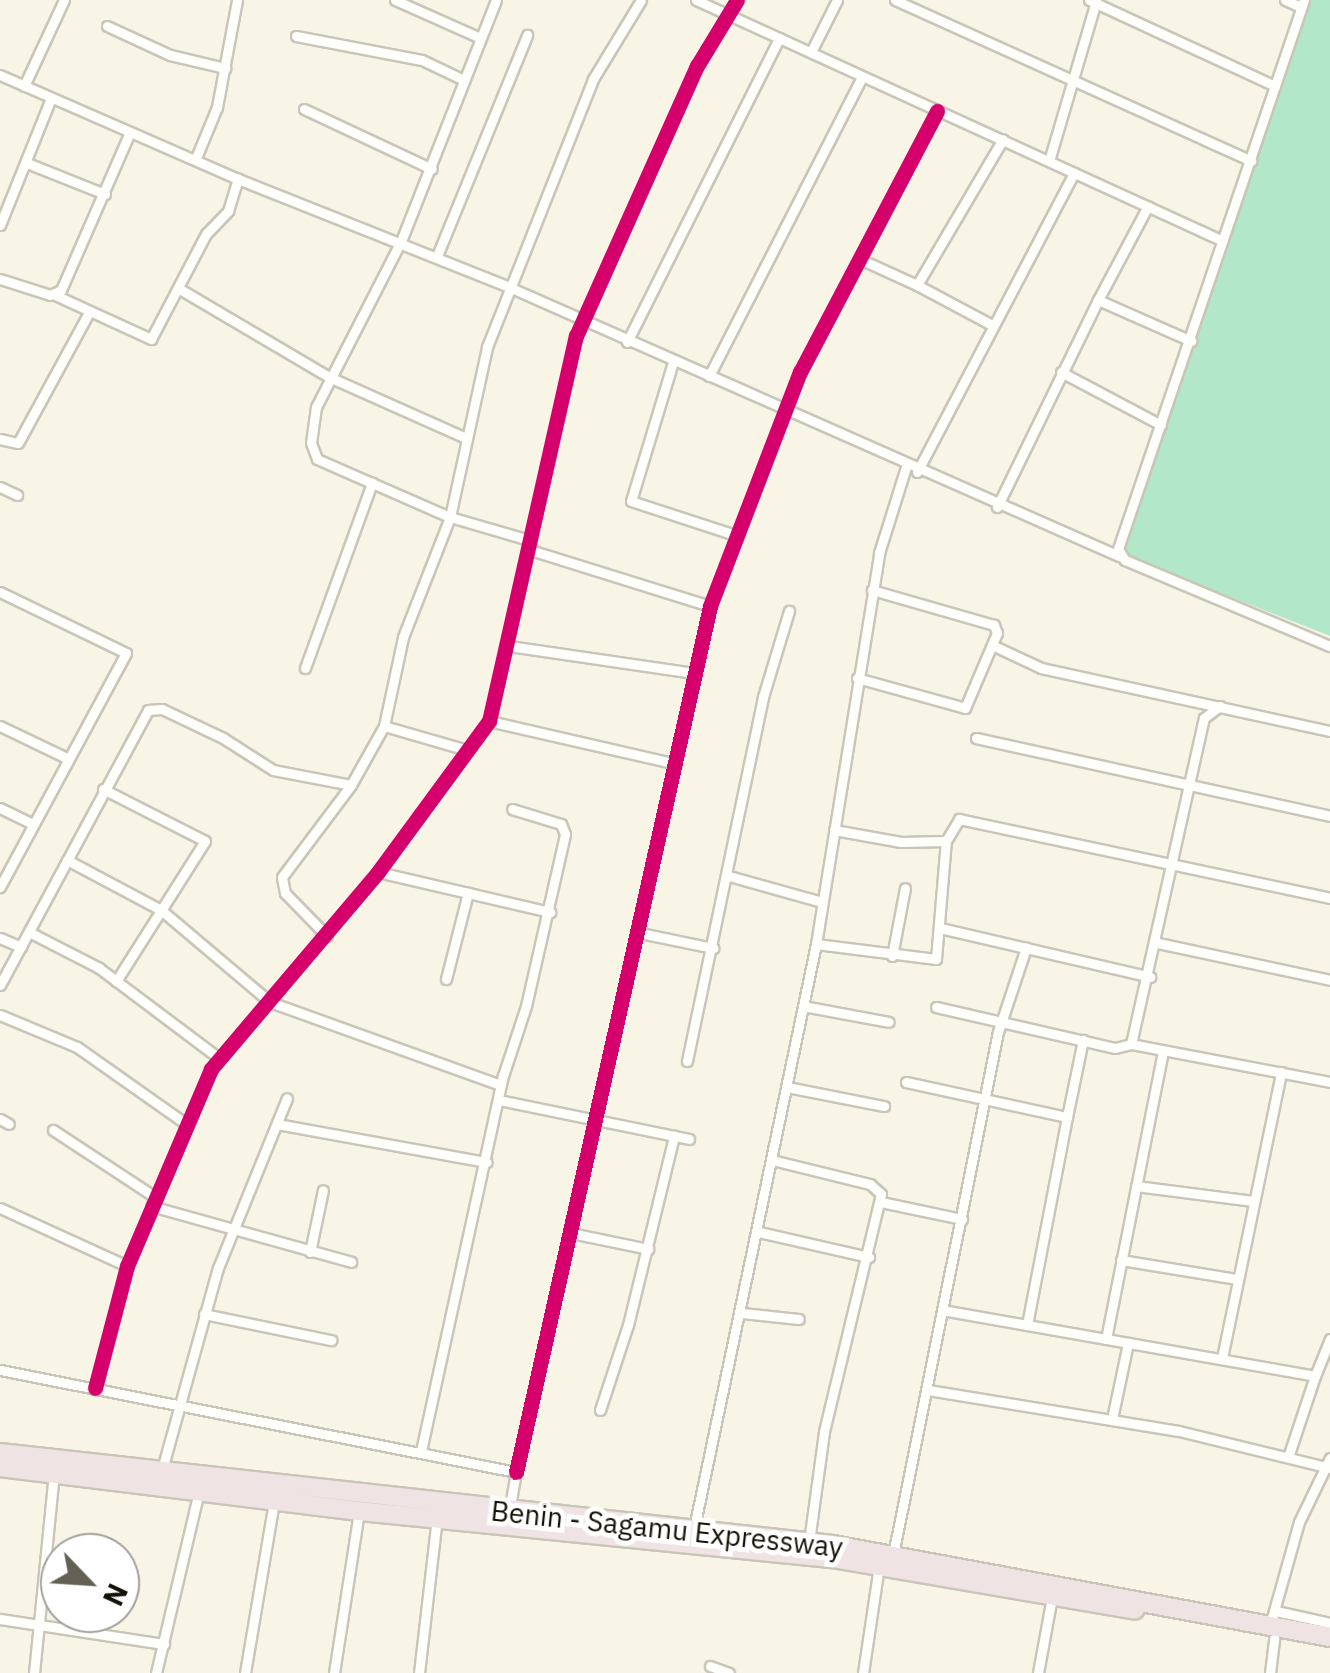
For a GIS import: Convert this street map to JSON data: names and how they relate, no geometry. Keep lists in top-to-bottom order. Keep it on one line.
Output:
{"streets":{"highway":["Benin - Sagamu Expressway"]},"north":"bottom right"}
